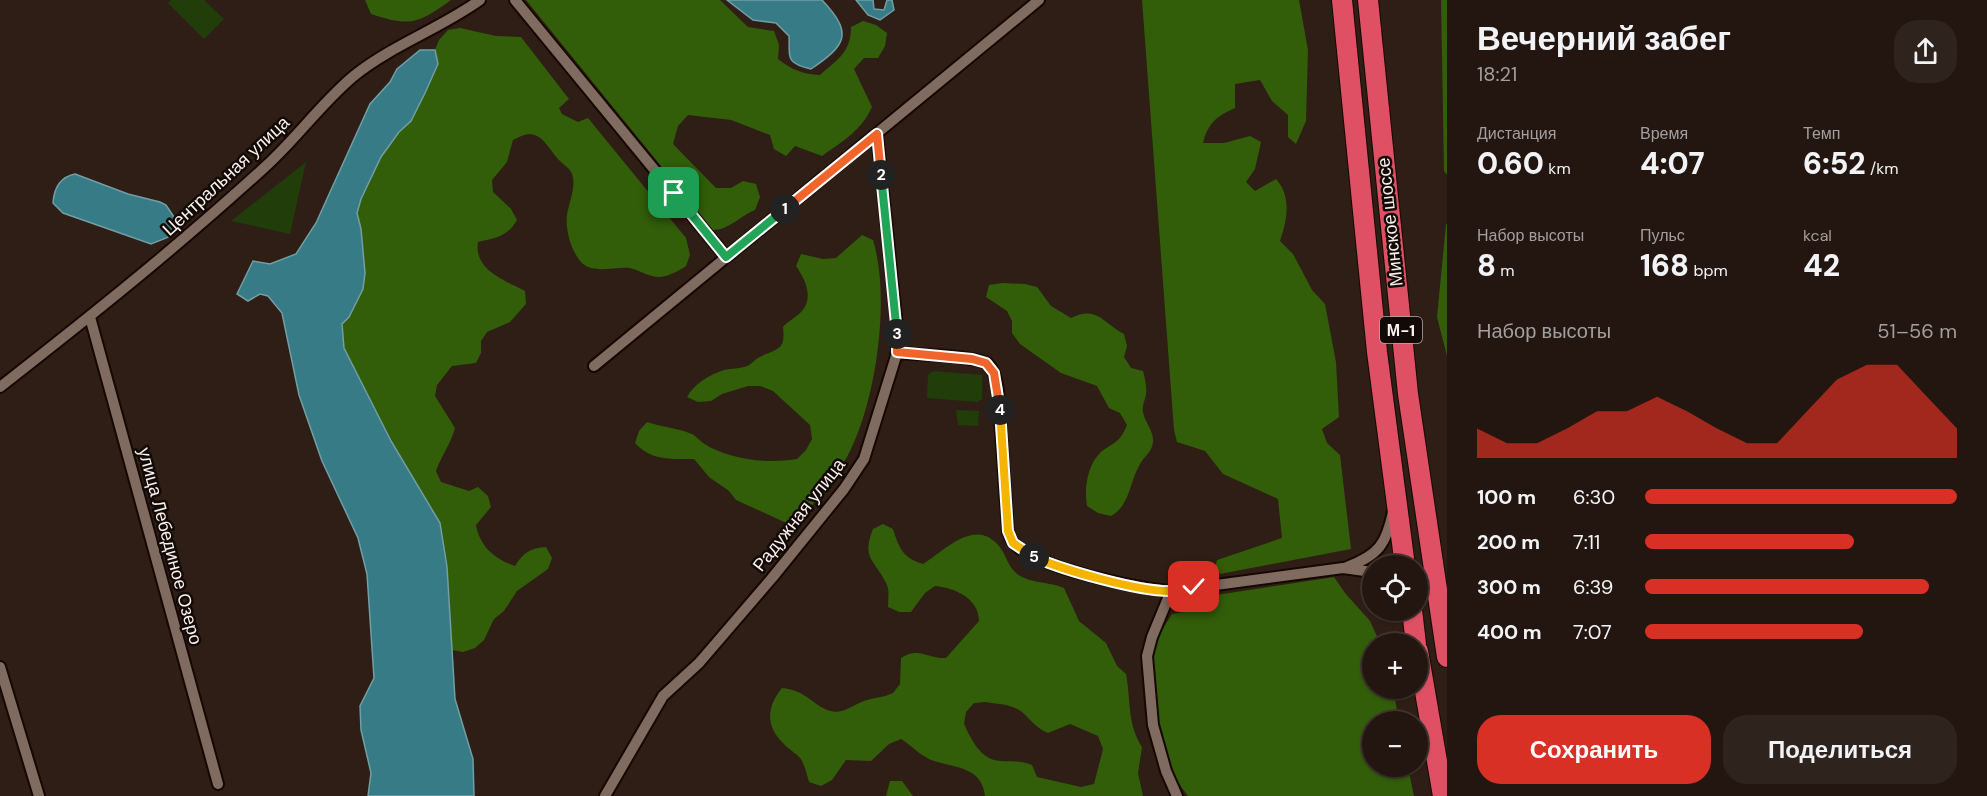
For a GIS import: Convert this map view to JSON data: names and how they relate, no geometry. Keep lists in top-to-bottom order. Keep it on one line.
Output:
{"streets":{"highway":["Минское шоссе","М-1"],"street":["Центральная улица","Радужная улица","улица Лебединое Озеро"]},"crossings":[["Центральная улица","улица Лебединое Озеро"]],"page":{"heading":["Вечерний забег","18:21"],"stats":[["Дистанция","0.60 km"],["Время","4:07"],["Темп","6:52 /km"],["Набор высоты","8 m"],["Пульс","168 bpm"],["kcal","42"]],"pins":["2","1","3","4","5"],"chart":["Набор высоты","51–56 m"],"list":[{"name":"100 m","note":"6:30"},{"name":"200 m","note":"7:11"},{"name":"300 m","note":"6:39"},{"name":"400 m","note":"7:07"}],"map_buttons":["+","−"],"buttons":["Сохранить","Поделиться"]}}
